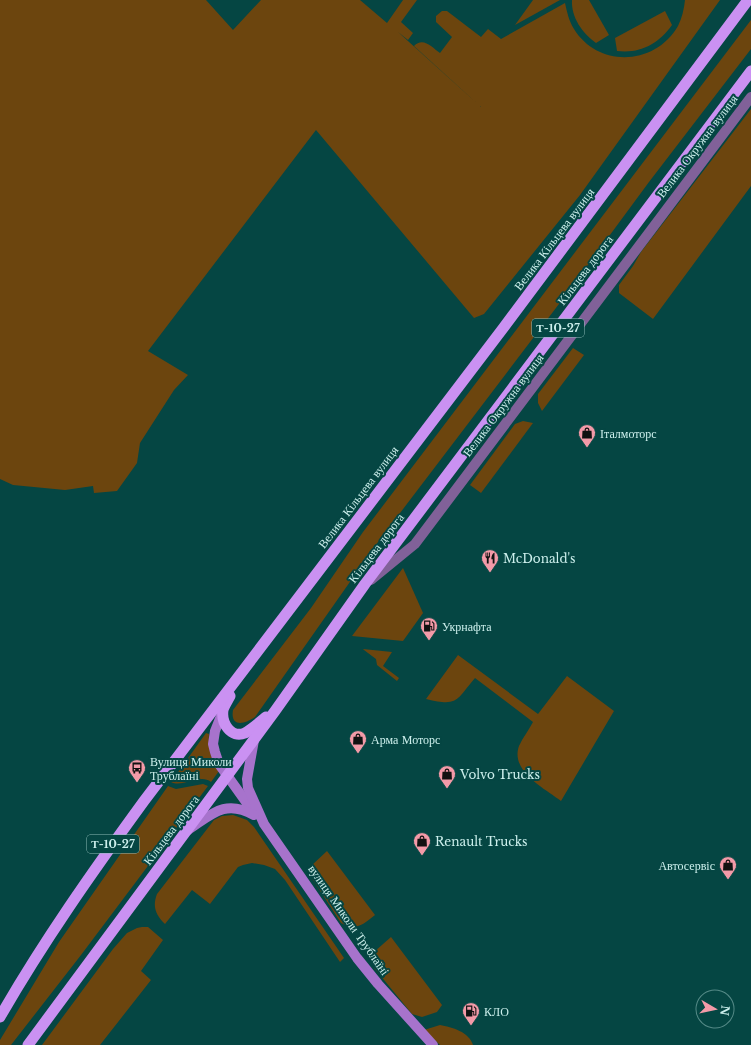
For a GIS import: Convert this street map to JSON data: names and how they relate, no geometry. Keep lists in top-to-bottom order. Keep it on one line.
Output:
{"streets":{"highway":["Велика Кільцева вулиця","Кільцева дорога","Т-10-27"],"main road":["вулиця Миколи Трублаїні"],"street":["Велика Окружна вулиця"]},"crossings":[["Велика Окружна вулиця","Кільцева дорога"],["Кільцева дорога","вулиця Миколи Трублаїні"]],"places":{"shop":["Італмоторс","Арма Моторс","Volvo Trucks","Renault Trucks","Автосервіс"],"restaurant":["McDonald's"],"fuel station":["Укрнафта","КЛО"],"bus stop":["Вулиця Миколи Трублаїні"]},"north":"right"}
